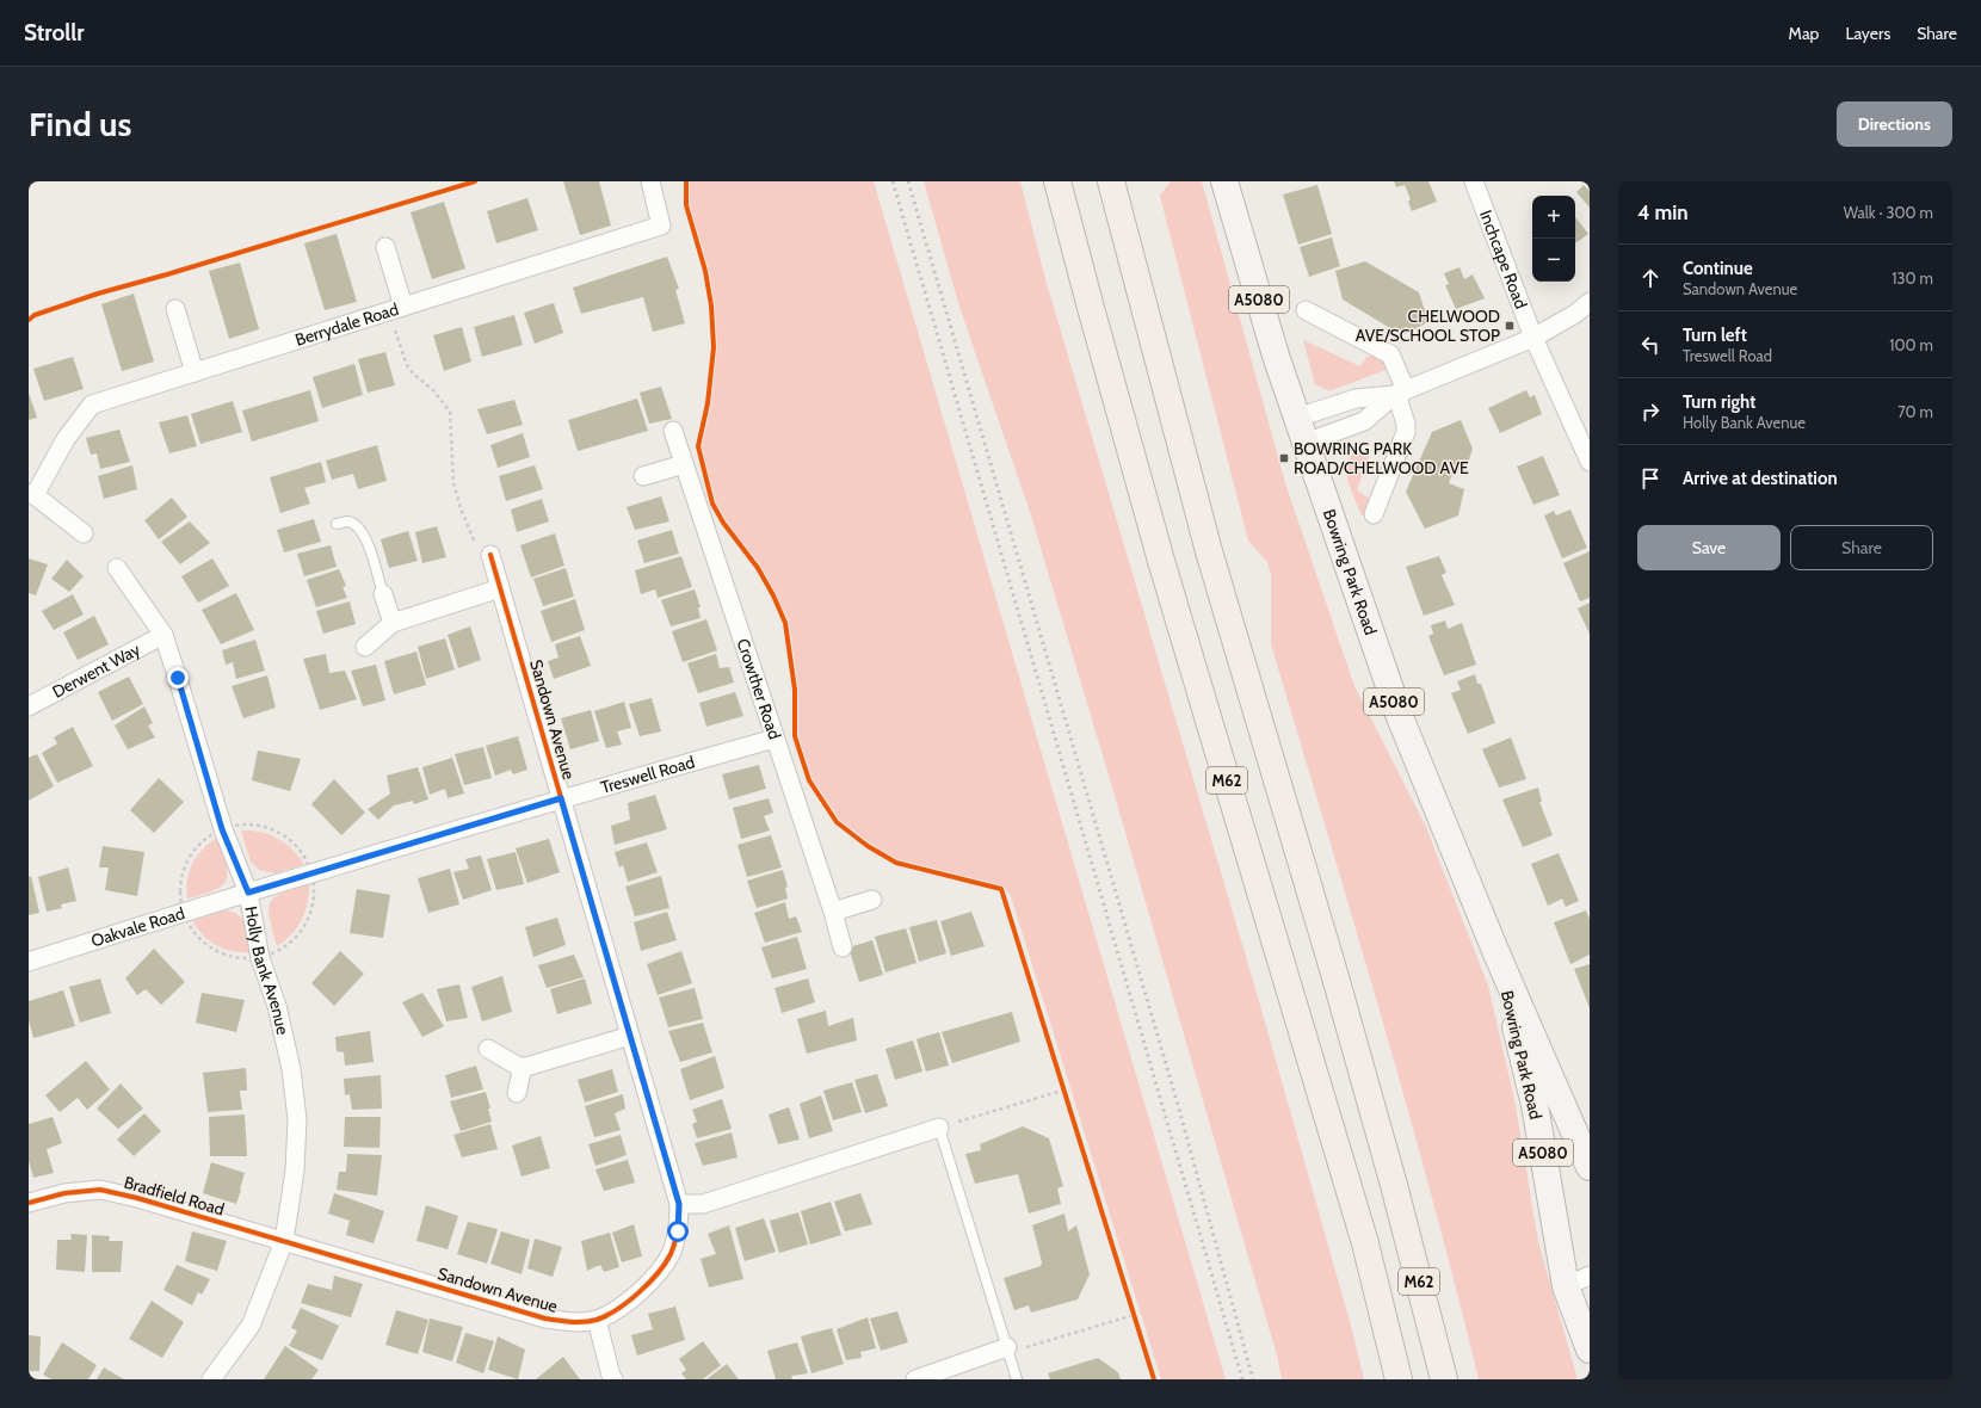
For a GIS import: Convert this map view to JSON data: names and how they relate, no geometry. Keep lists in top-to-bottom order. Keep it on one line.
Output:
{"streets":{"highway":["M62"],"main road":["A5080","Bowring Park Road"],"street":["Inchcape Road","Berrydale Road","Derwent Way","Crowther Road","Sandown Avenue","Treswell Road","Oakvale Road","Holly Bank Avenue","Bradfield Road"]},"crossings":[["Derwent Way","Holly Bank Avenue"],["Crowther Road","Treswell Road"],["Sandown Avenue","Treswell Road"],["Sandown Avenue","Holly Bank Avenue"],["Sandown Avenue","Bradfield Road"],["Treswell Road","Oakvale Road"],["Treswell Road","Holly Bank Avenue"],["Oakvale Road","Holly Bank Avenue"],["Holly Bank Avenue","Bradfield Road"]],"places":{"transit":["CHELWOOD AVE/SCHOOL STOP","BOWRING PARK ROAD/CHELWOOD AVE"]},"page":{"header":"Strollr","nav":["Map","Layers","Share"],"buttons":["Directions",["Save","Share"]],"title":"Find us","heading":["4 min","Walk · 300 m"],"map_buttons":["+","−"],"list":[["Continue","Sandown Avenue","130 m"],["Turn left","Treswell Road","100 m"],["Turn right","Holly Bank Avenue","70 m"],"Arrive at destination"]}}
